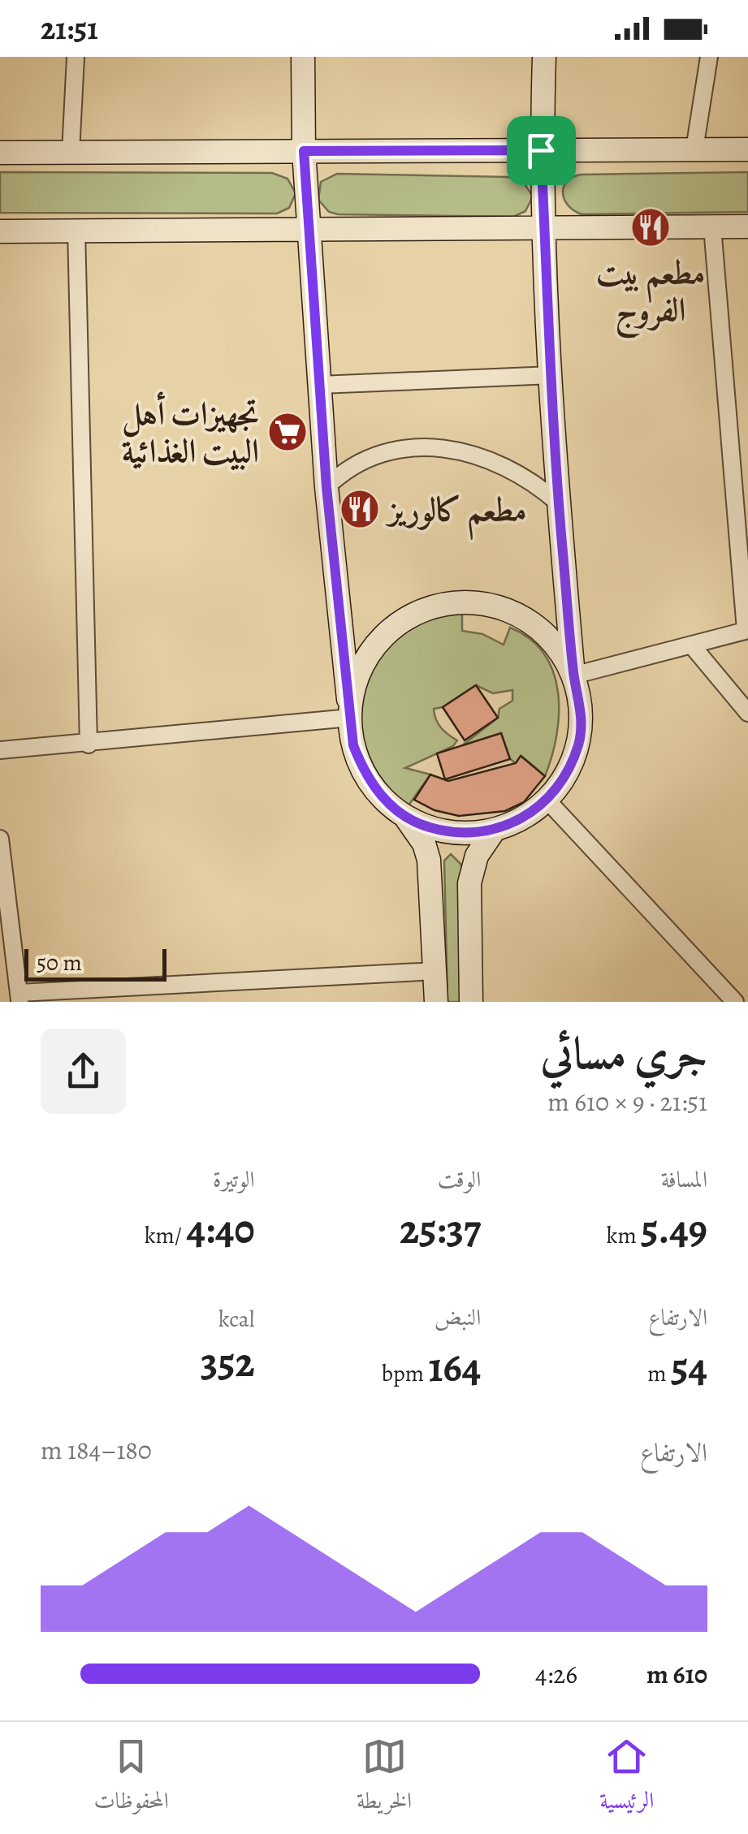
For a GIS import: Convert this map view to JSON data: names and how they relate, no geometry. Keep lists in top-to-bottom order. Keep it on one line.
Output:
{"places":{"restaurant":["مطعم بيت الفروج","مطعم كالوريز"],"supermarket":["تجهيزات أهل البيت الغذائية"]},"scale_bar":"50 m","page":{"status":"21:51","scale":"50 m","heading":["جري مسائي","21:51 · 9 × 610 m"],"stats":[["المسافة","5.49 km"],["الوقت","25:37"],["الوتيرة","4:40 /km"],["الارتفاع","54 m"],["النبض","164 bpm"],["kcal","352"]],"chart":["الارتفاع","180–184 m"],"list":[{"name":"610 m","note":"4:26"}],"tabs":["الرئيسية","الخريطة","المحفوظات"]}}
